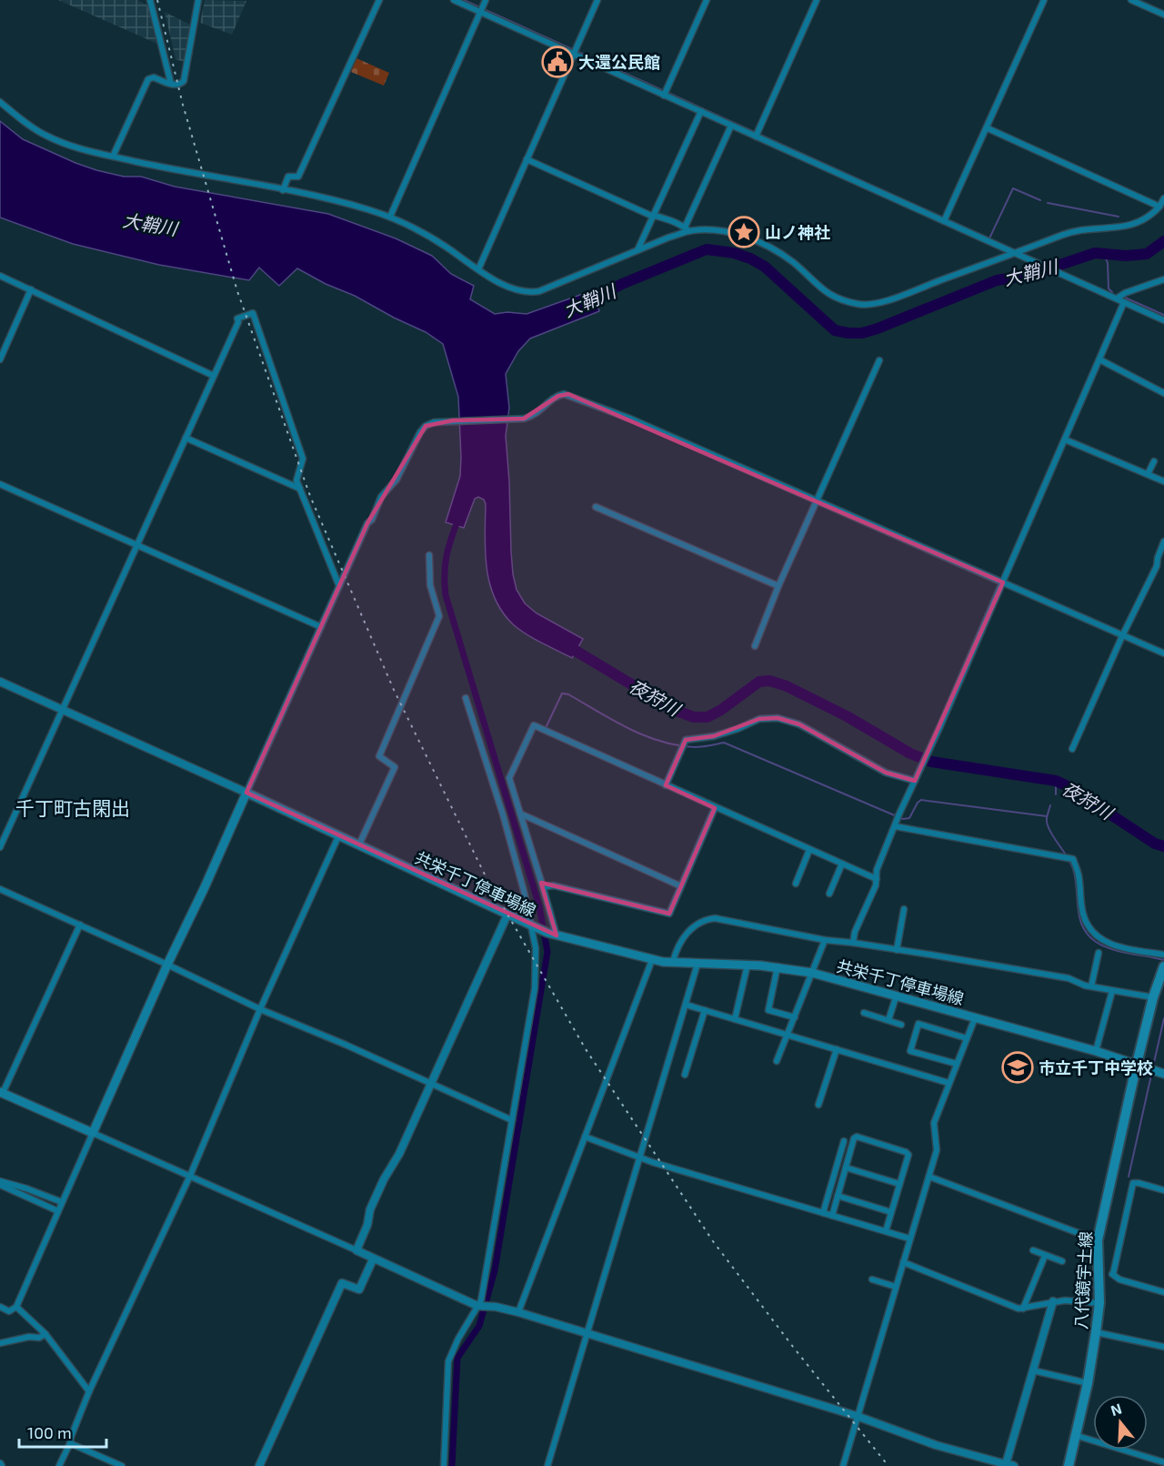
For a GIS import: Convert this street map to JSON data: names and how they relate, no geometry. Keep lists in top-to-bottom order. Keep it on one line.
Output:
{"streets":{"main road":["共栄千丁停車場線","八代鏡宇土線"]},"crossings":[["共栄千丁停車場線","八代鏡宇土線"]],"districts":["千丁町古閑出"],"water":["大鞘川","夜狩川"],"places":{"public building":["大還公民館"],"place":["山ノ神社"],"school or university":["市立千丁中学校"]},"scale_bar":"100 m","north":"top"}
